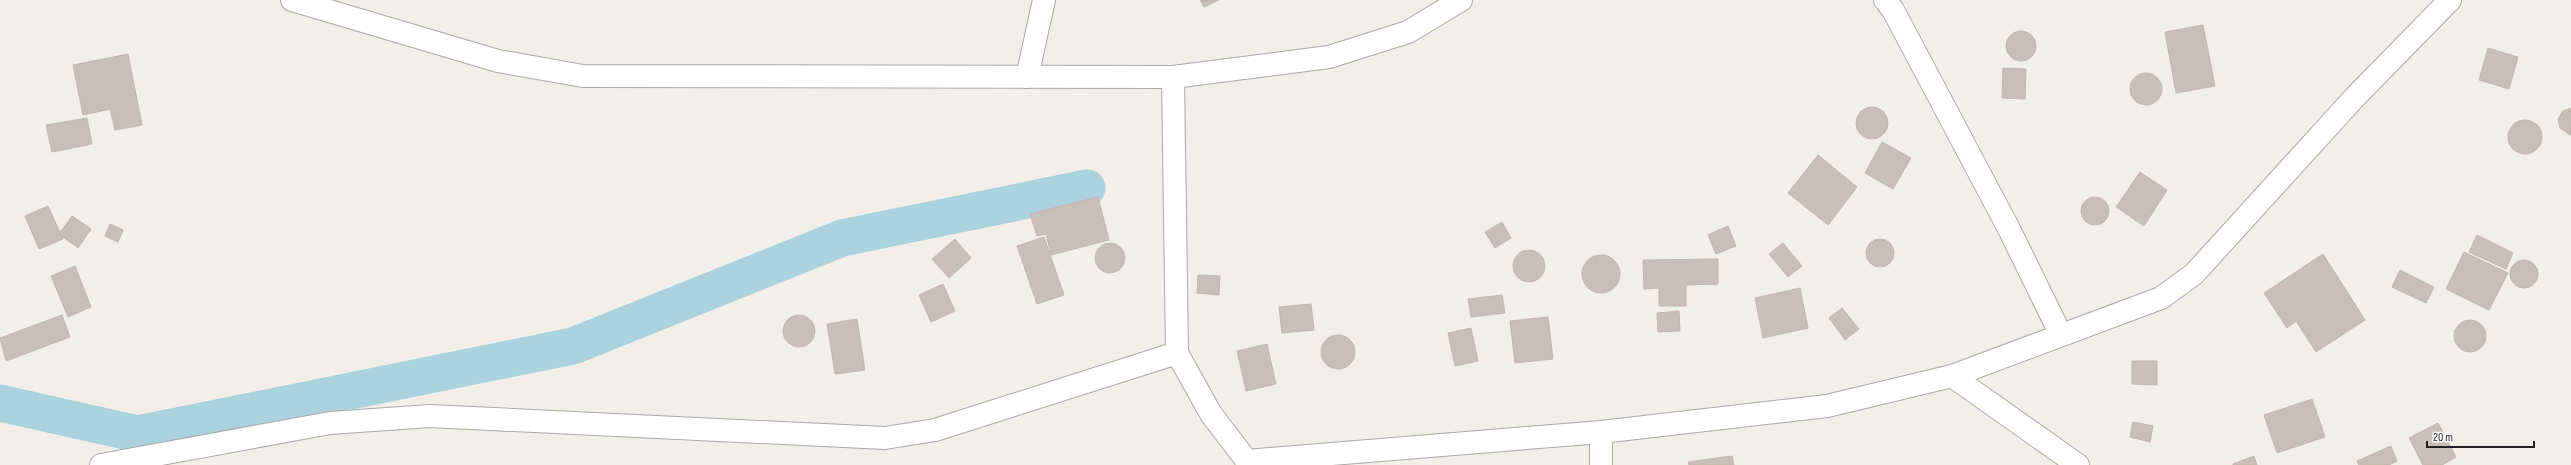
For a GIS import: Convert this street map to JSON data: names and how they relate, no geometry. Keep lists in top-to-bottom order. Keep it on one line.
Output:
{"scale_bar":"20 m"}
